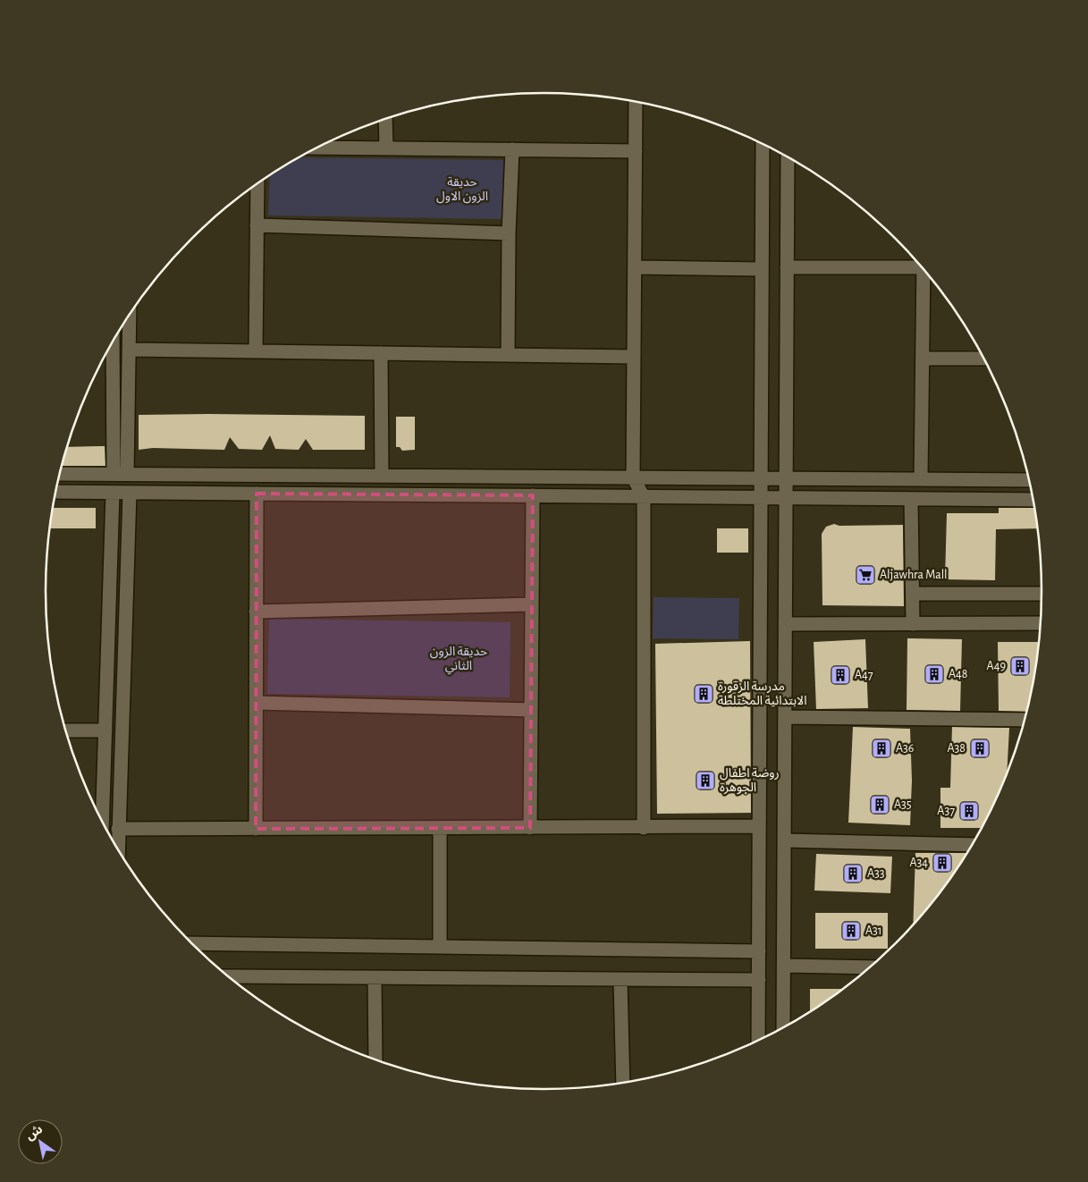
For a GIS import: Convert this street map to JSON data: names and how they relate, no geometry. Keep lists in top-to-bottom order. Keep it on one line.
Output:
{"parks":["حديقة الزون الاول","حديقة الزون الثاني"],"places":{"supermarket":["Aljawhra Mall"],"building":["A49","A48","A47","مدرسة الزقورة الابتدائية المختلطة","A36","A38","روضة اطفال الجوهرة","A35","A37","A34","A33","A31"]},"north":"top left"}
